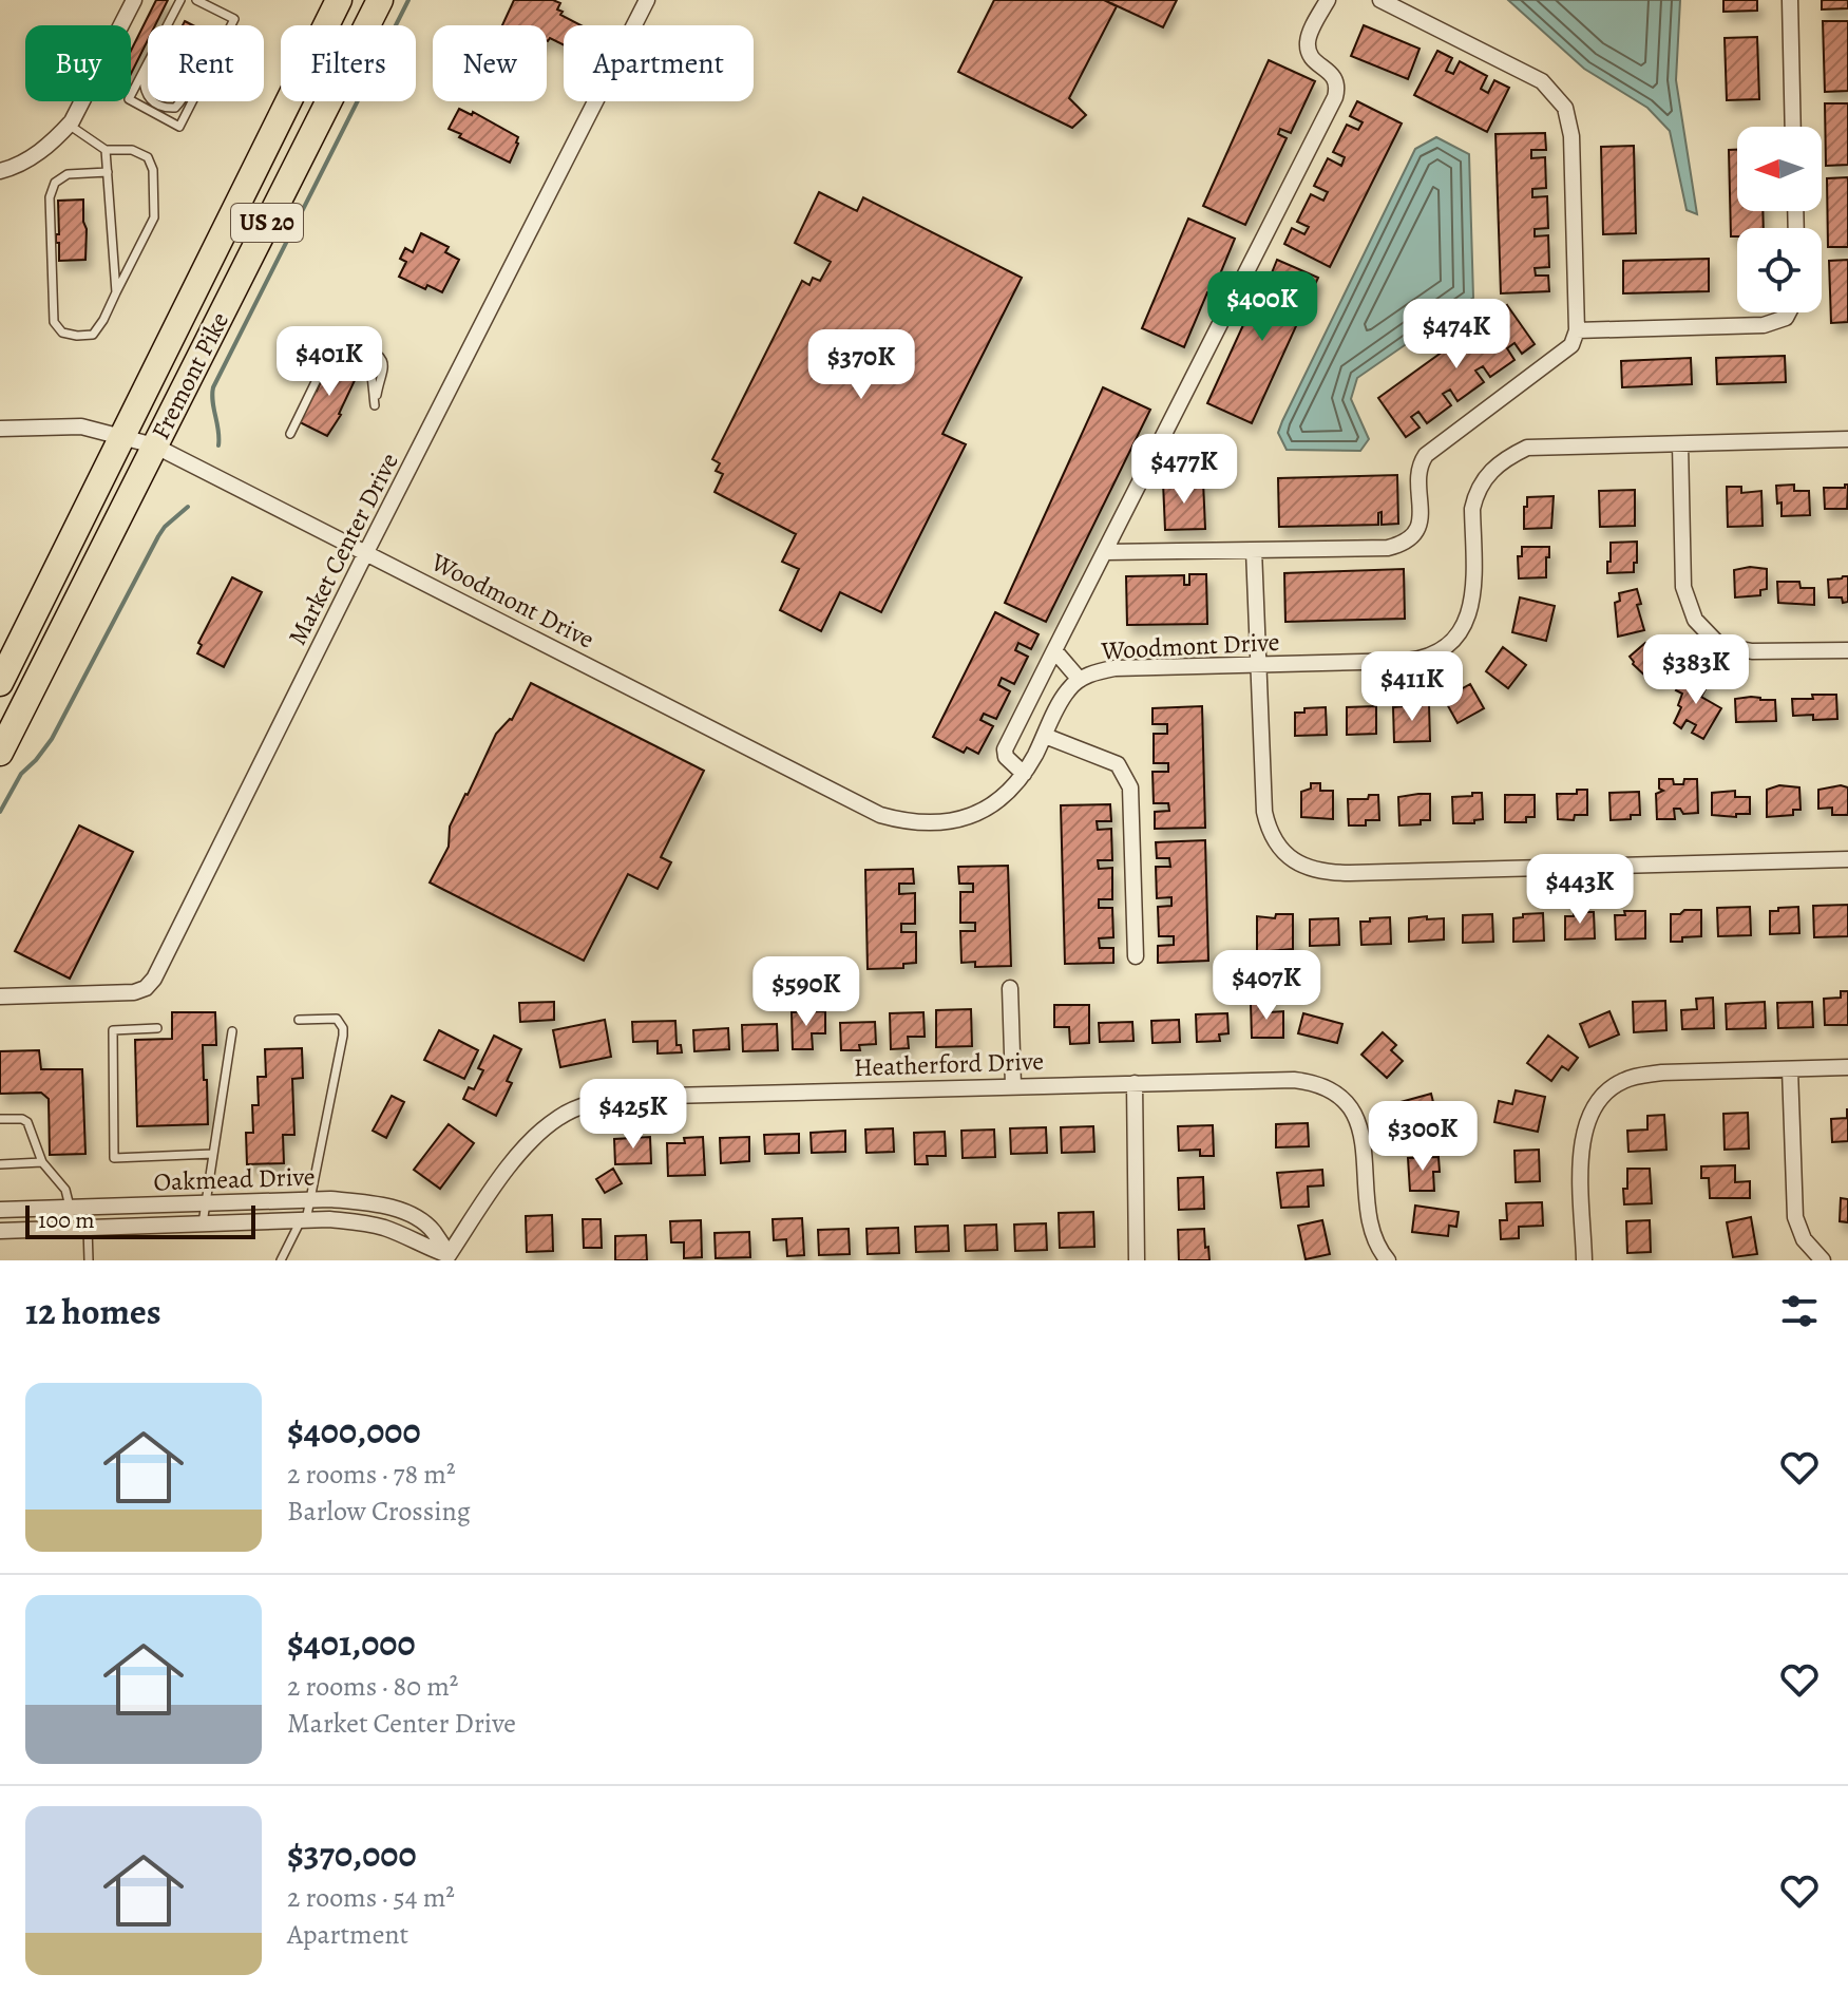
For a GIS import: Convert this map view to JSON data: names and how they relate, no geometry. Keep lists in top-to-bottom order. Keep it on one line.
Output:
{"streets":{"highway":["US 20","Fremont Pike"],"street":["Market Center Drive","Woodmont Drive","Heatherford Drive","Oakmead Drive"]},"crossings":[["Fremont Pike","Woodmont Drive"],["Market Center Drive","Woodmont Drive"],["Heatherford Drive","Oakmead Drive"]],"scale_bar":"100 m","north":"left","page":{"chip":["Buy","Rent","Filters","New","Apartment"],"price":["$400K","$474K","$401K","$370K","$477K","$383K","$411K","$443K","$407K","$590K","$425K","$300K"],"scale":"100 m","heading":"12 homes","list":[{"name":"$400,000","note":"2 rooms · 78 m² · Barlow Crossing"},{"name":"$401,000","note":"2 rooms · 80 m² · Market Center Drive"},{"name":"$370,000","note":"2 rooms · 54 m² · Apartment"}]}}
